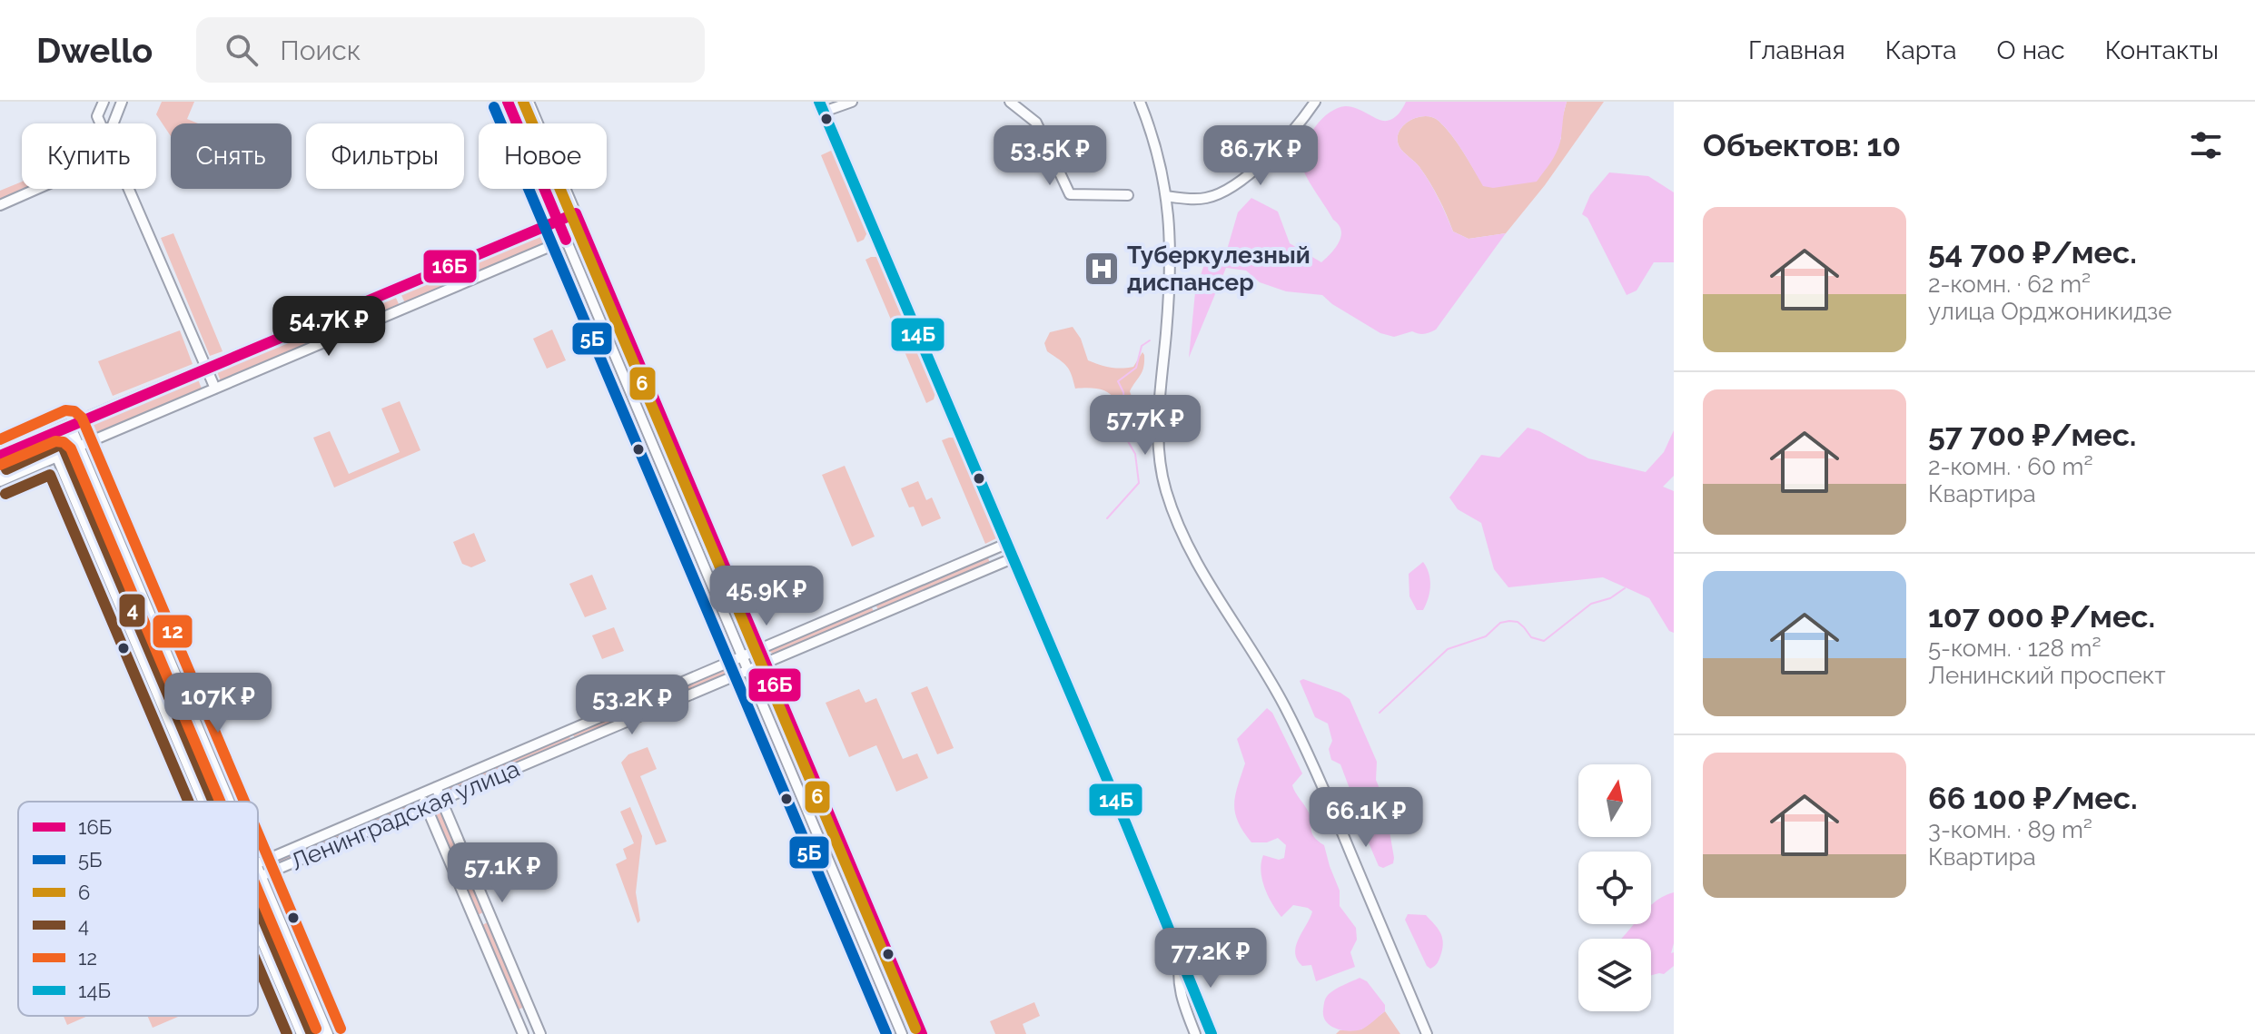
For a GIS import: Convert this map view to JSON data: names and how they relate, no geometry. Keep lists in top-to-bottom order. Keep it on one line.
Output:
{"streets":{"street":["Ленинградская улица"]},"places":{"hospital":["Туберкулезный диспансер"]},"lines":["transit line 16Б","transit line 6","transit line 14Б","transit line 5Б","transit line 12","transit line 4"],"legend":["16Б","5Б","6","4","12","14Б"],"north":"top","page":{"header":"Dwello","search":"Поиск","nav":["Главная","Карта","О нас","Контакты"],"heading":"Объектов: 10","chip":["Купить","Снять","Фильтры","Новое"],"price":["53.5K ₽","86.7K ₽","54.7K ₽","57.7K ₽","45.9K ₽","107K ₽","53.2K ₽","66.1K ₽","57.1K ₽","77.2K ₽"],"list":[{"name":"54 700 ₽/мес.","note":"2-комн. · 62 m² · улица Орджоникидзе"},{"name":"57 700 ₽/мес.","note":"2-комн. · 60 m² · Квартира"},{"name":"107 000 ₽/мес.","note":"5-комн. · 128 m² · Ленинский проспект"},{"name":"66 100 ₽/мес.","note":"3-комн. · 89 m² · Квартира"}]}}
